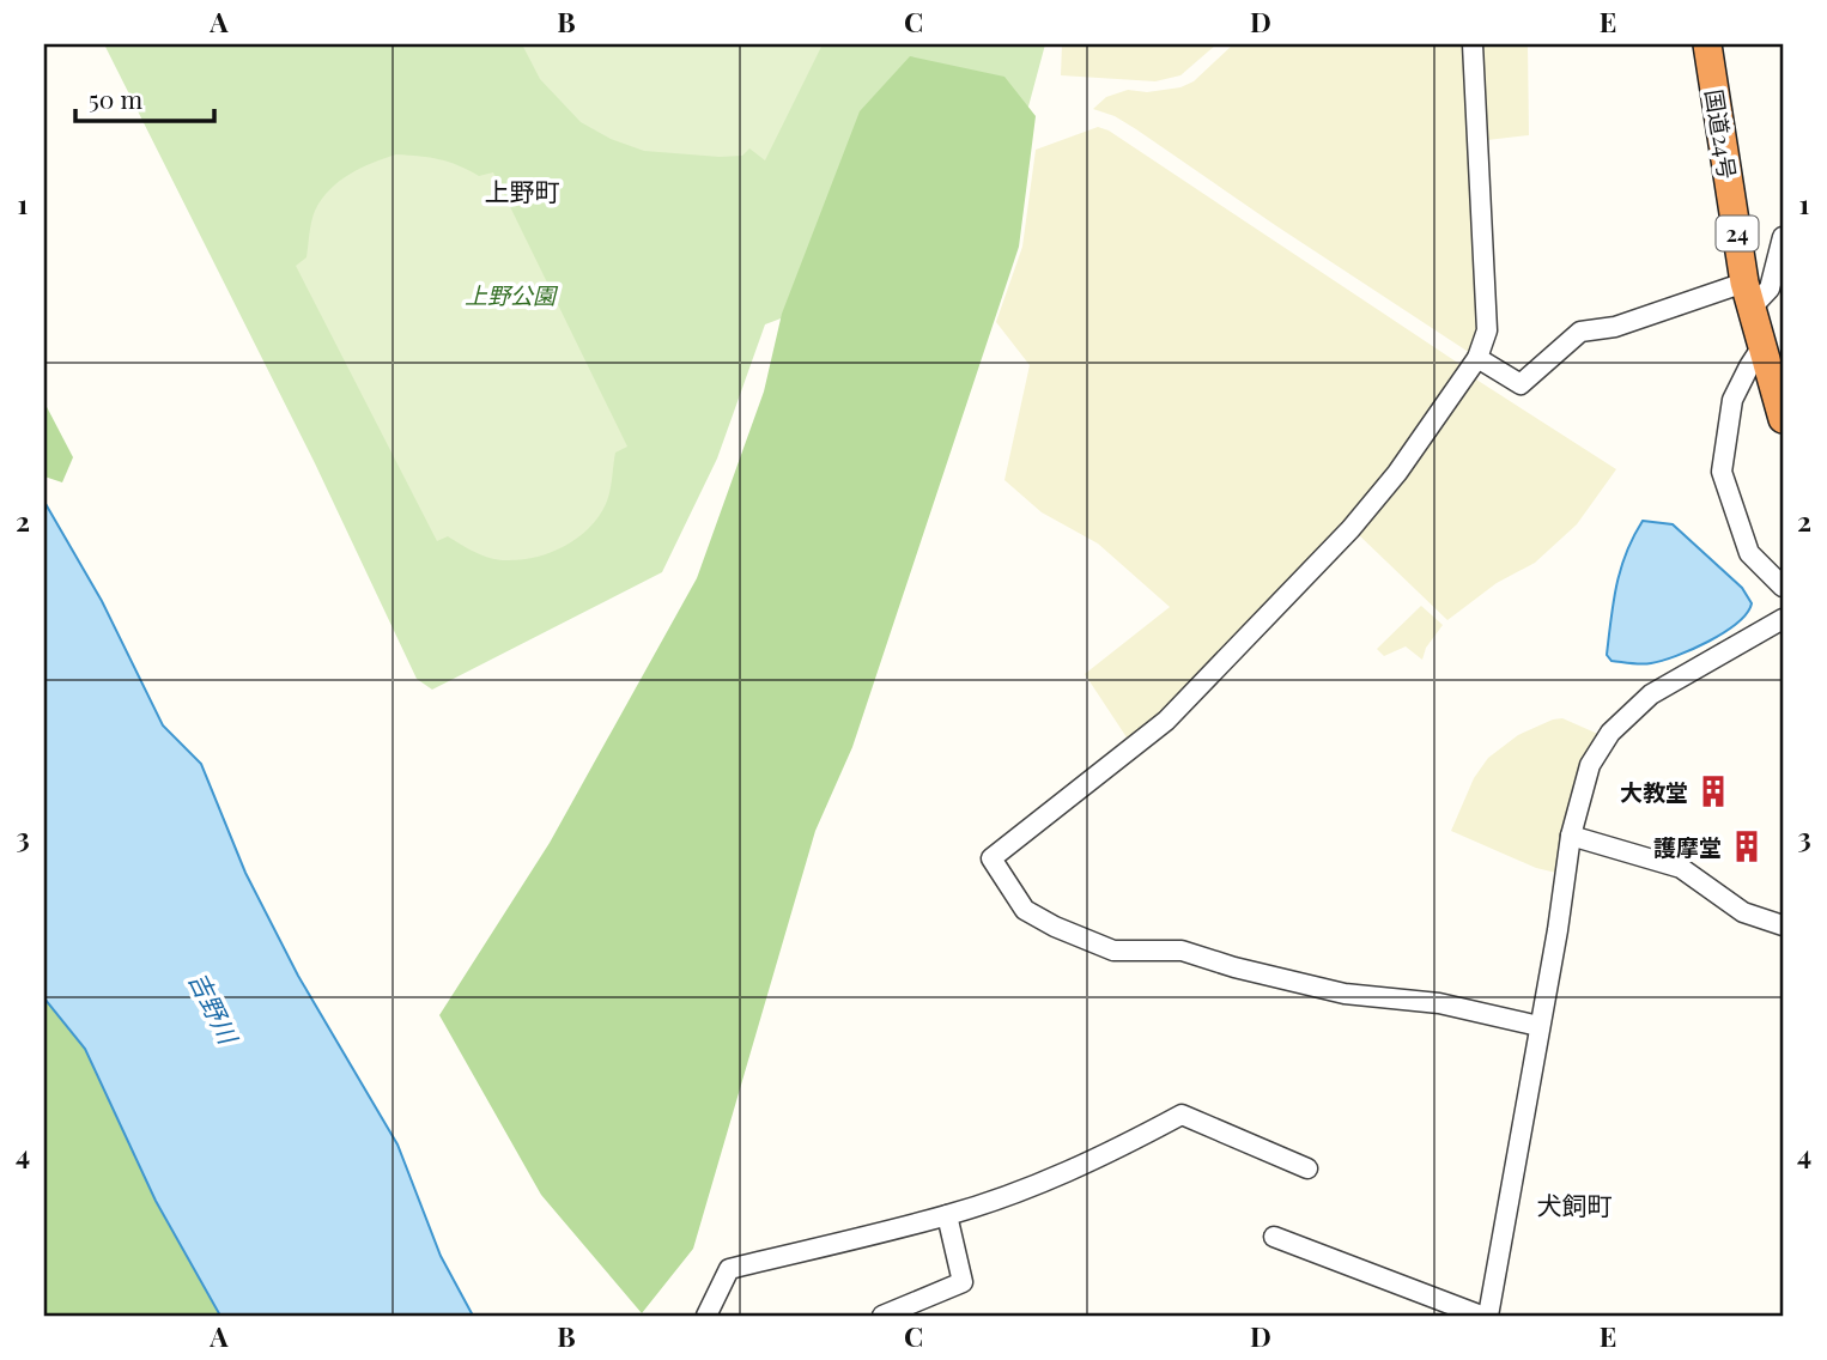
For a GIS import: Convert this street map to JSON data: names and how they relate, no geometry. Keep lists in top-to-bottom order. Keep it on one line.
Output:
{"streets":{"highway":["国道24号","24"]},"districts":["上野町","犬飼町"],"water":["吉野川"],"parks":["上野公園"],"places":{"building":["大教堂","護摩堂"]},"scale_bar":"50 m","grid":{"columns":["A","B","C","D","E"],"rows":["1","2","3","4"]}}
